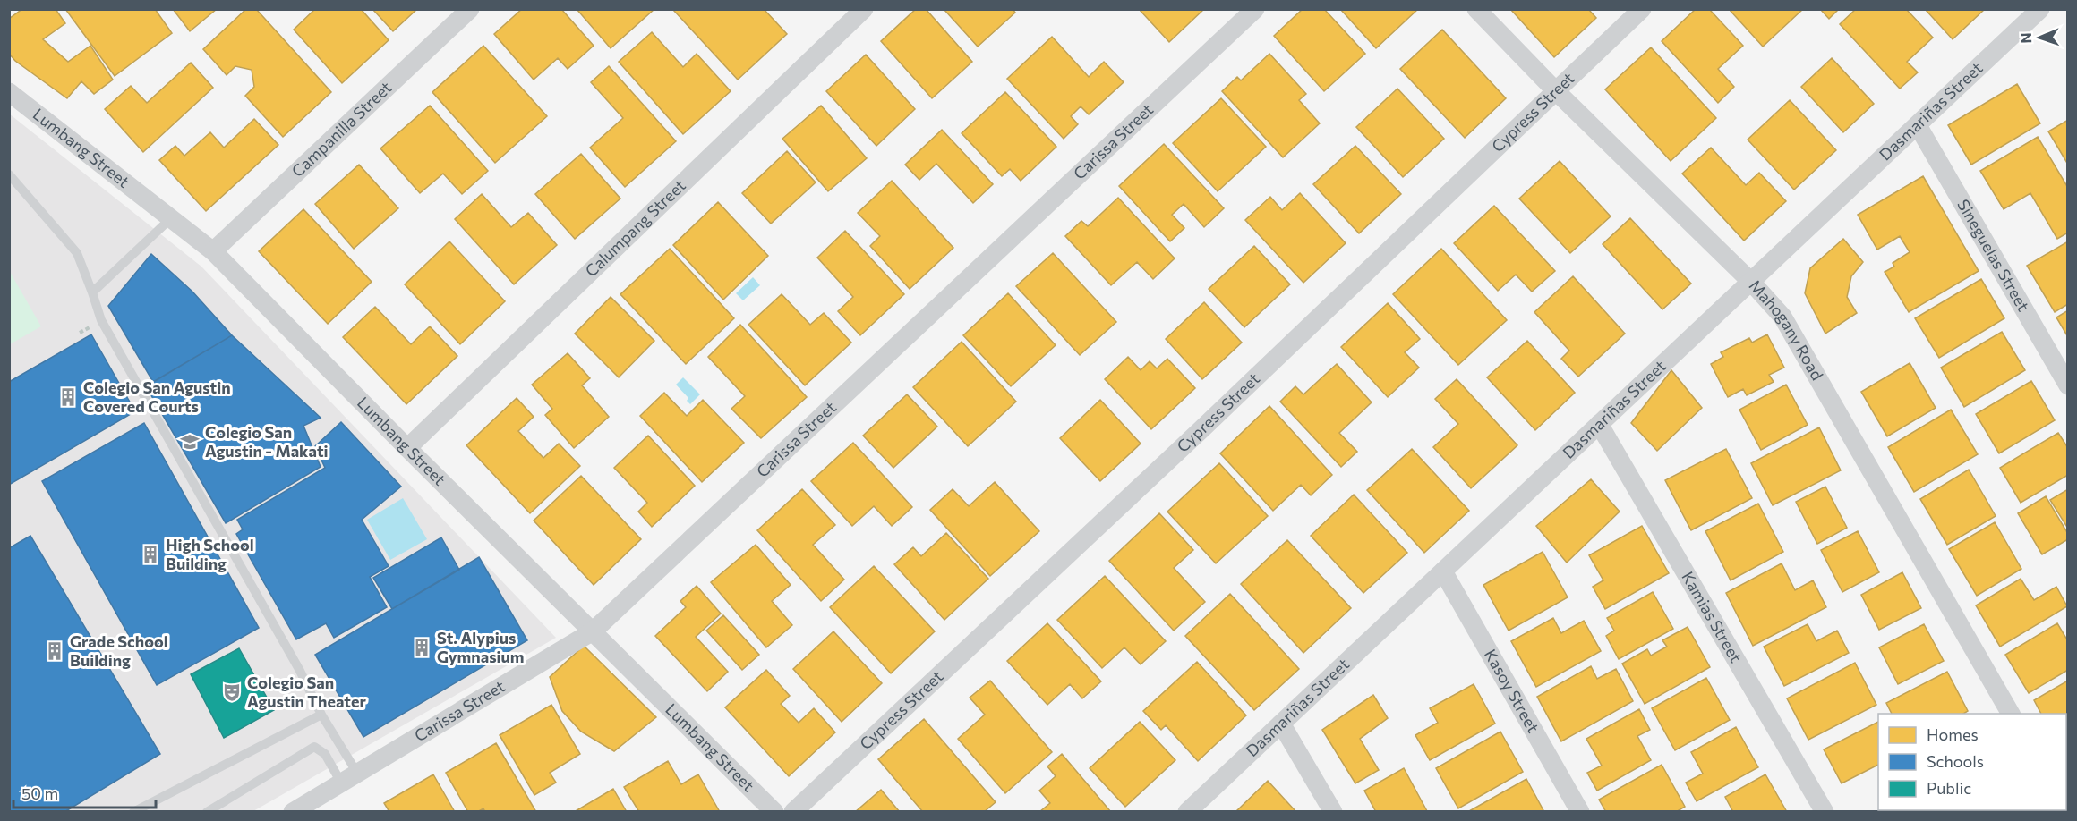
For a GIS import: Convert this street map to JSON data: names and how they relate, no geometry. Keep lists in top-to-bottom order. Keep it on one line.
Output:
{"streets":{"street":["Cypress Street","Dasmariñas Street","Campanilla Street","Carissa Street","Lumbang Street","Calumpang Street","Sineguelas Street","Mahogany Road","Kamias Street","Kasoy Street"]},"crossings":[["Cypress Street","Mahogany Road"],["Dasmariñas Street","Sineguelas Street"],["Dasmariñas Street","Mahogany Road"],["Dasmariñas Street","Kamias Street"],["Dasmariñas Street","Kasoy Street"],["Campanilla Street","Lumbang Street"],["Carissa Street","Lumbang Street"],["Lumbang Street","Calumpang Street"]],"places":{"building":["Colegio San Agustin Covered Courts","High School Building","St. Alypius Gymnasium","Grade School Building"],"school or university":["Colegio San Agustin - Makati"],"theatre":["Colegio San Agustin Theater"]},"legend":["Homes","Schools","Public"],"scale_bar":"50 m","north":"left"}
